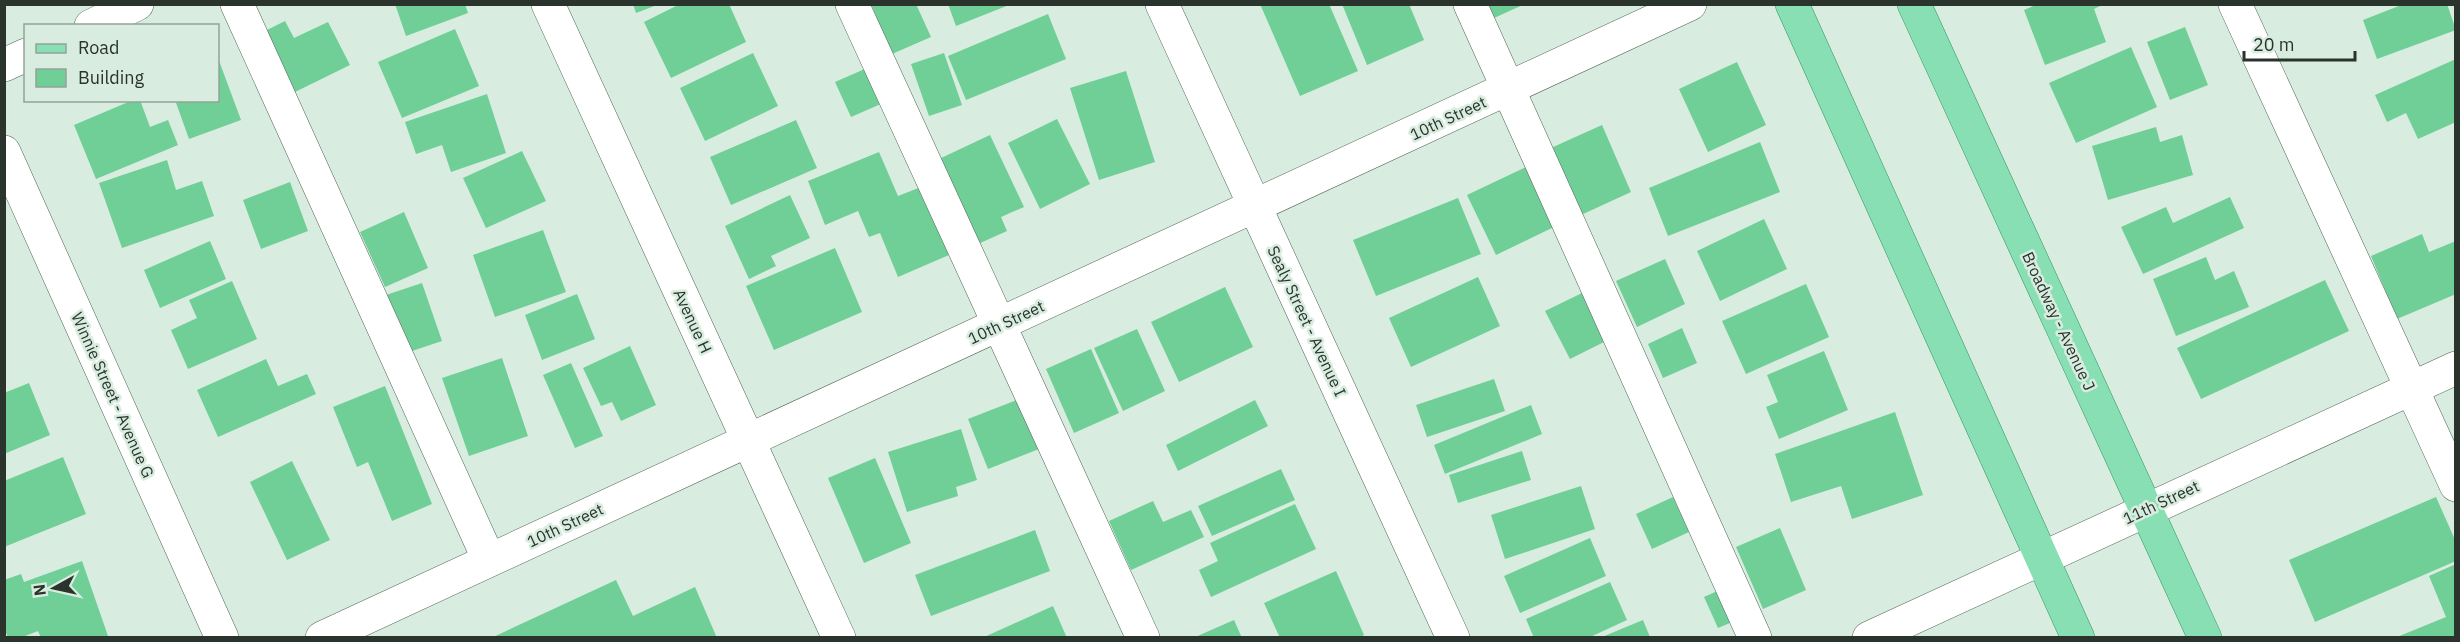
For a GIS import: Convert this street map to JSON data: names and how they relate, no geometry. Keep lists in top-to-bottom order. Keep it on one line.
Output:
{"streets":{"main road":["Broadway - Avenue J"],"street":["10th Street","Avenue H","Sealy Street - Avenue I","Winnie Street - Avenue G","11th Street"]},"crossings":[["10th Street","Avenue H"],["10th Street","Sealy Street - Avenue I"],["Broadway - Avenue J","11th Street"]],"legend":["Road","Building"],"scale_bar":"20 m","north":"left"}
